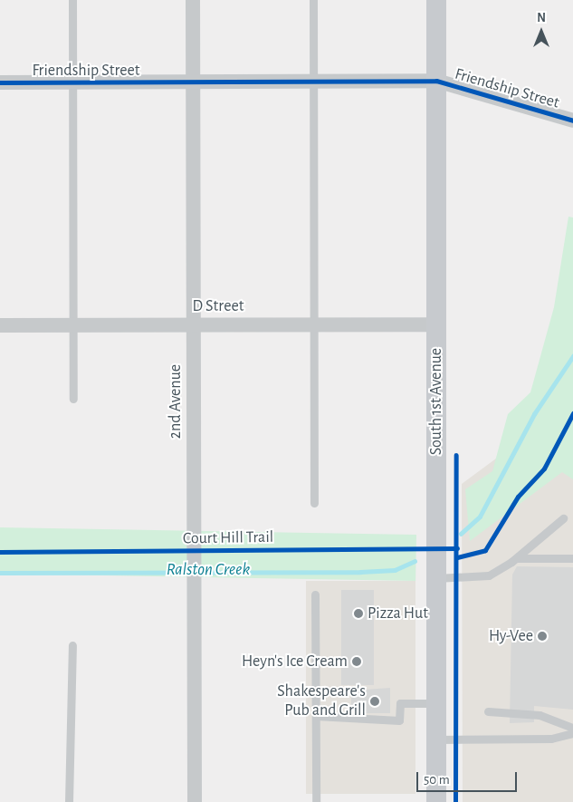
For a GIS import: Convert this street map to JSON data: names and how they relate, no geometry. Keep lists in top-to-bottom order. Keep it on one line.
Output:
{"streets":{"main road":["South 1st Avenue"],"street":["Friendship Street","D Street","2nd Avenue"],"cycle path":["Court Hill Trail"]},"crossings":[["Friendship Street","2nd Avenue"],["Friendship Street","South 1st Avenue"],["D Street","2nd Avenue"],["D Street","South 1st Avenue"]],"water":["Ralston Creek"],"places":["Pizza Hut","Hy-Vee","Heyn's Ice Cream","Shakespeare's Pub and Grill"],"scale_bar":"50 m","north":"top"}
